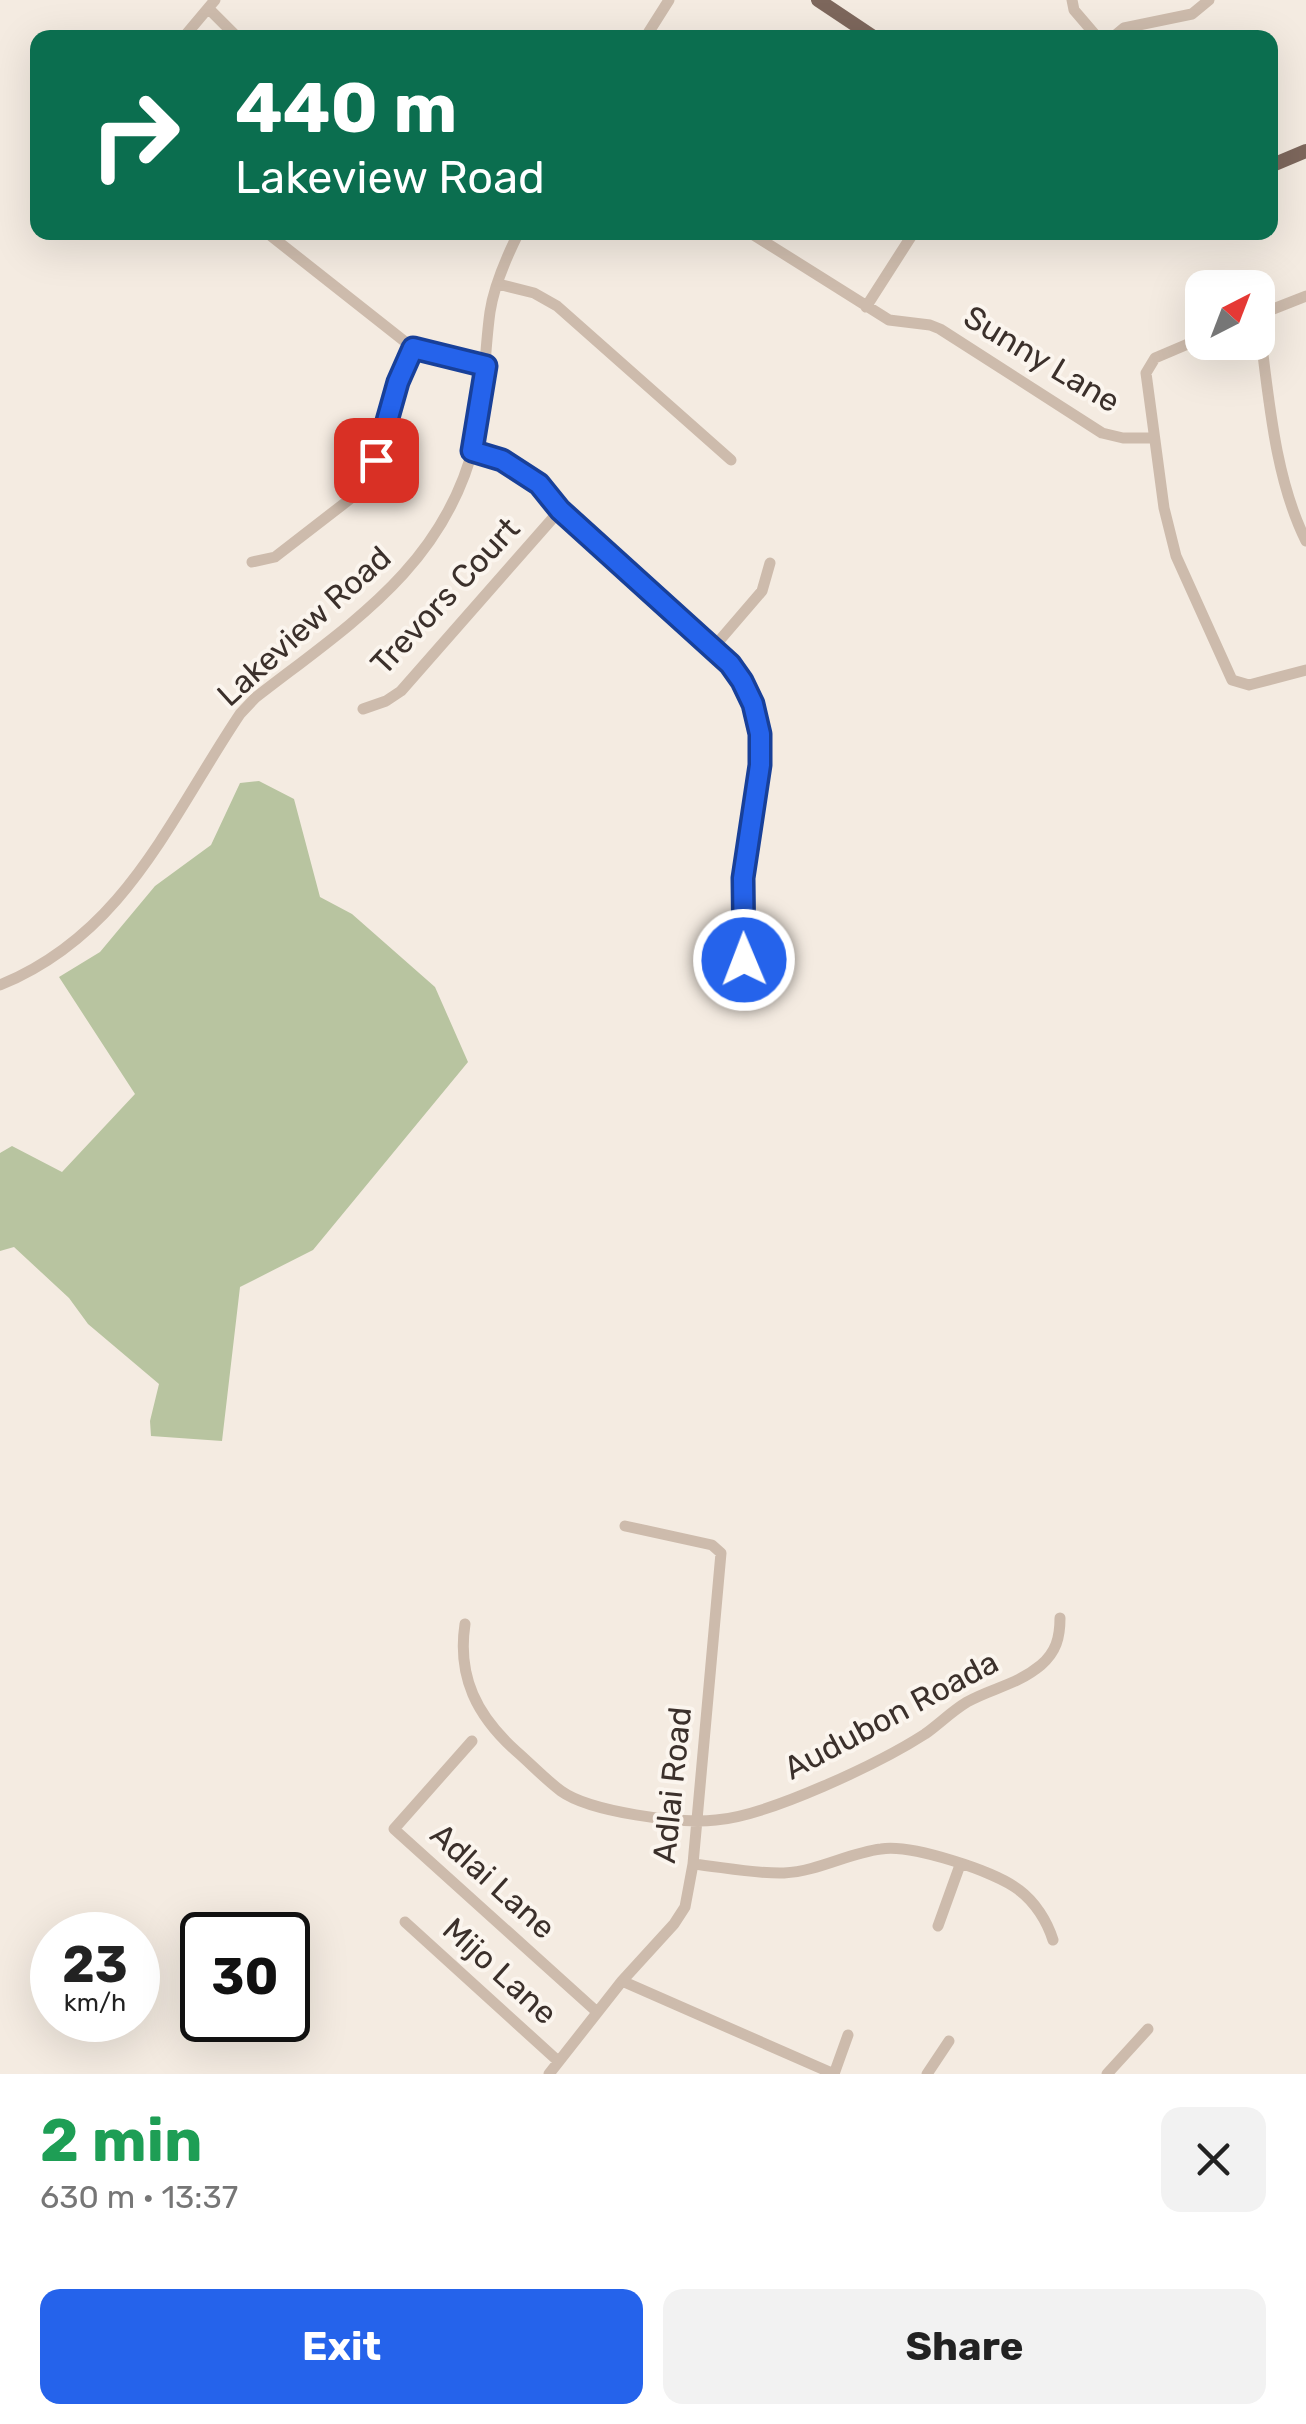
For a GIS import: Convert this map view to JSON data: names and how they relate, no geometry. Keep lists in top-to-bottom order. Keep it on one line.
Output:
{"streets":{"street":["Sunny Lane","Trevors Court","Lakeview Road","Audubon Roada","Adlai Road","Adlai Lane","Mijo Lane"]},"crossings":[["Audubon Roada","Adlai Road"],["Adlai Road","Adlai Lane"],["Adlai Road","Mijo Lane"]],"north":"top right","page":{"turn":["440 m","Lakeview Road"],"speed":"23 km/h","limit":"30","heading":["2 min","630 m · 13:37"],"buttons":["Exit","Share"]}}
